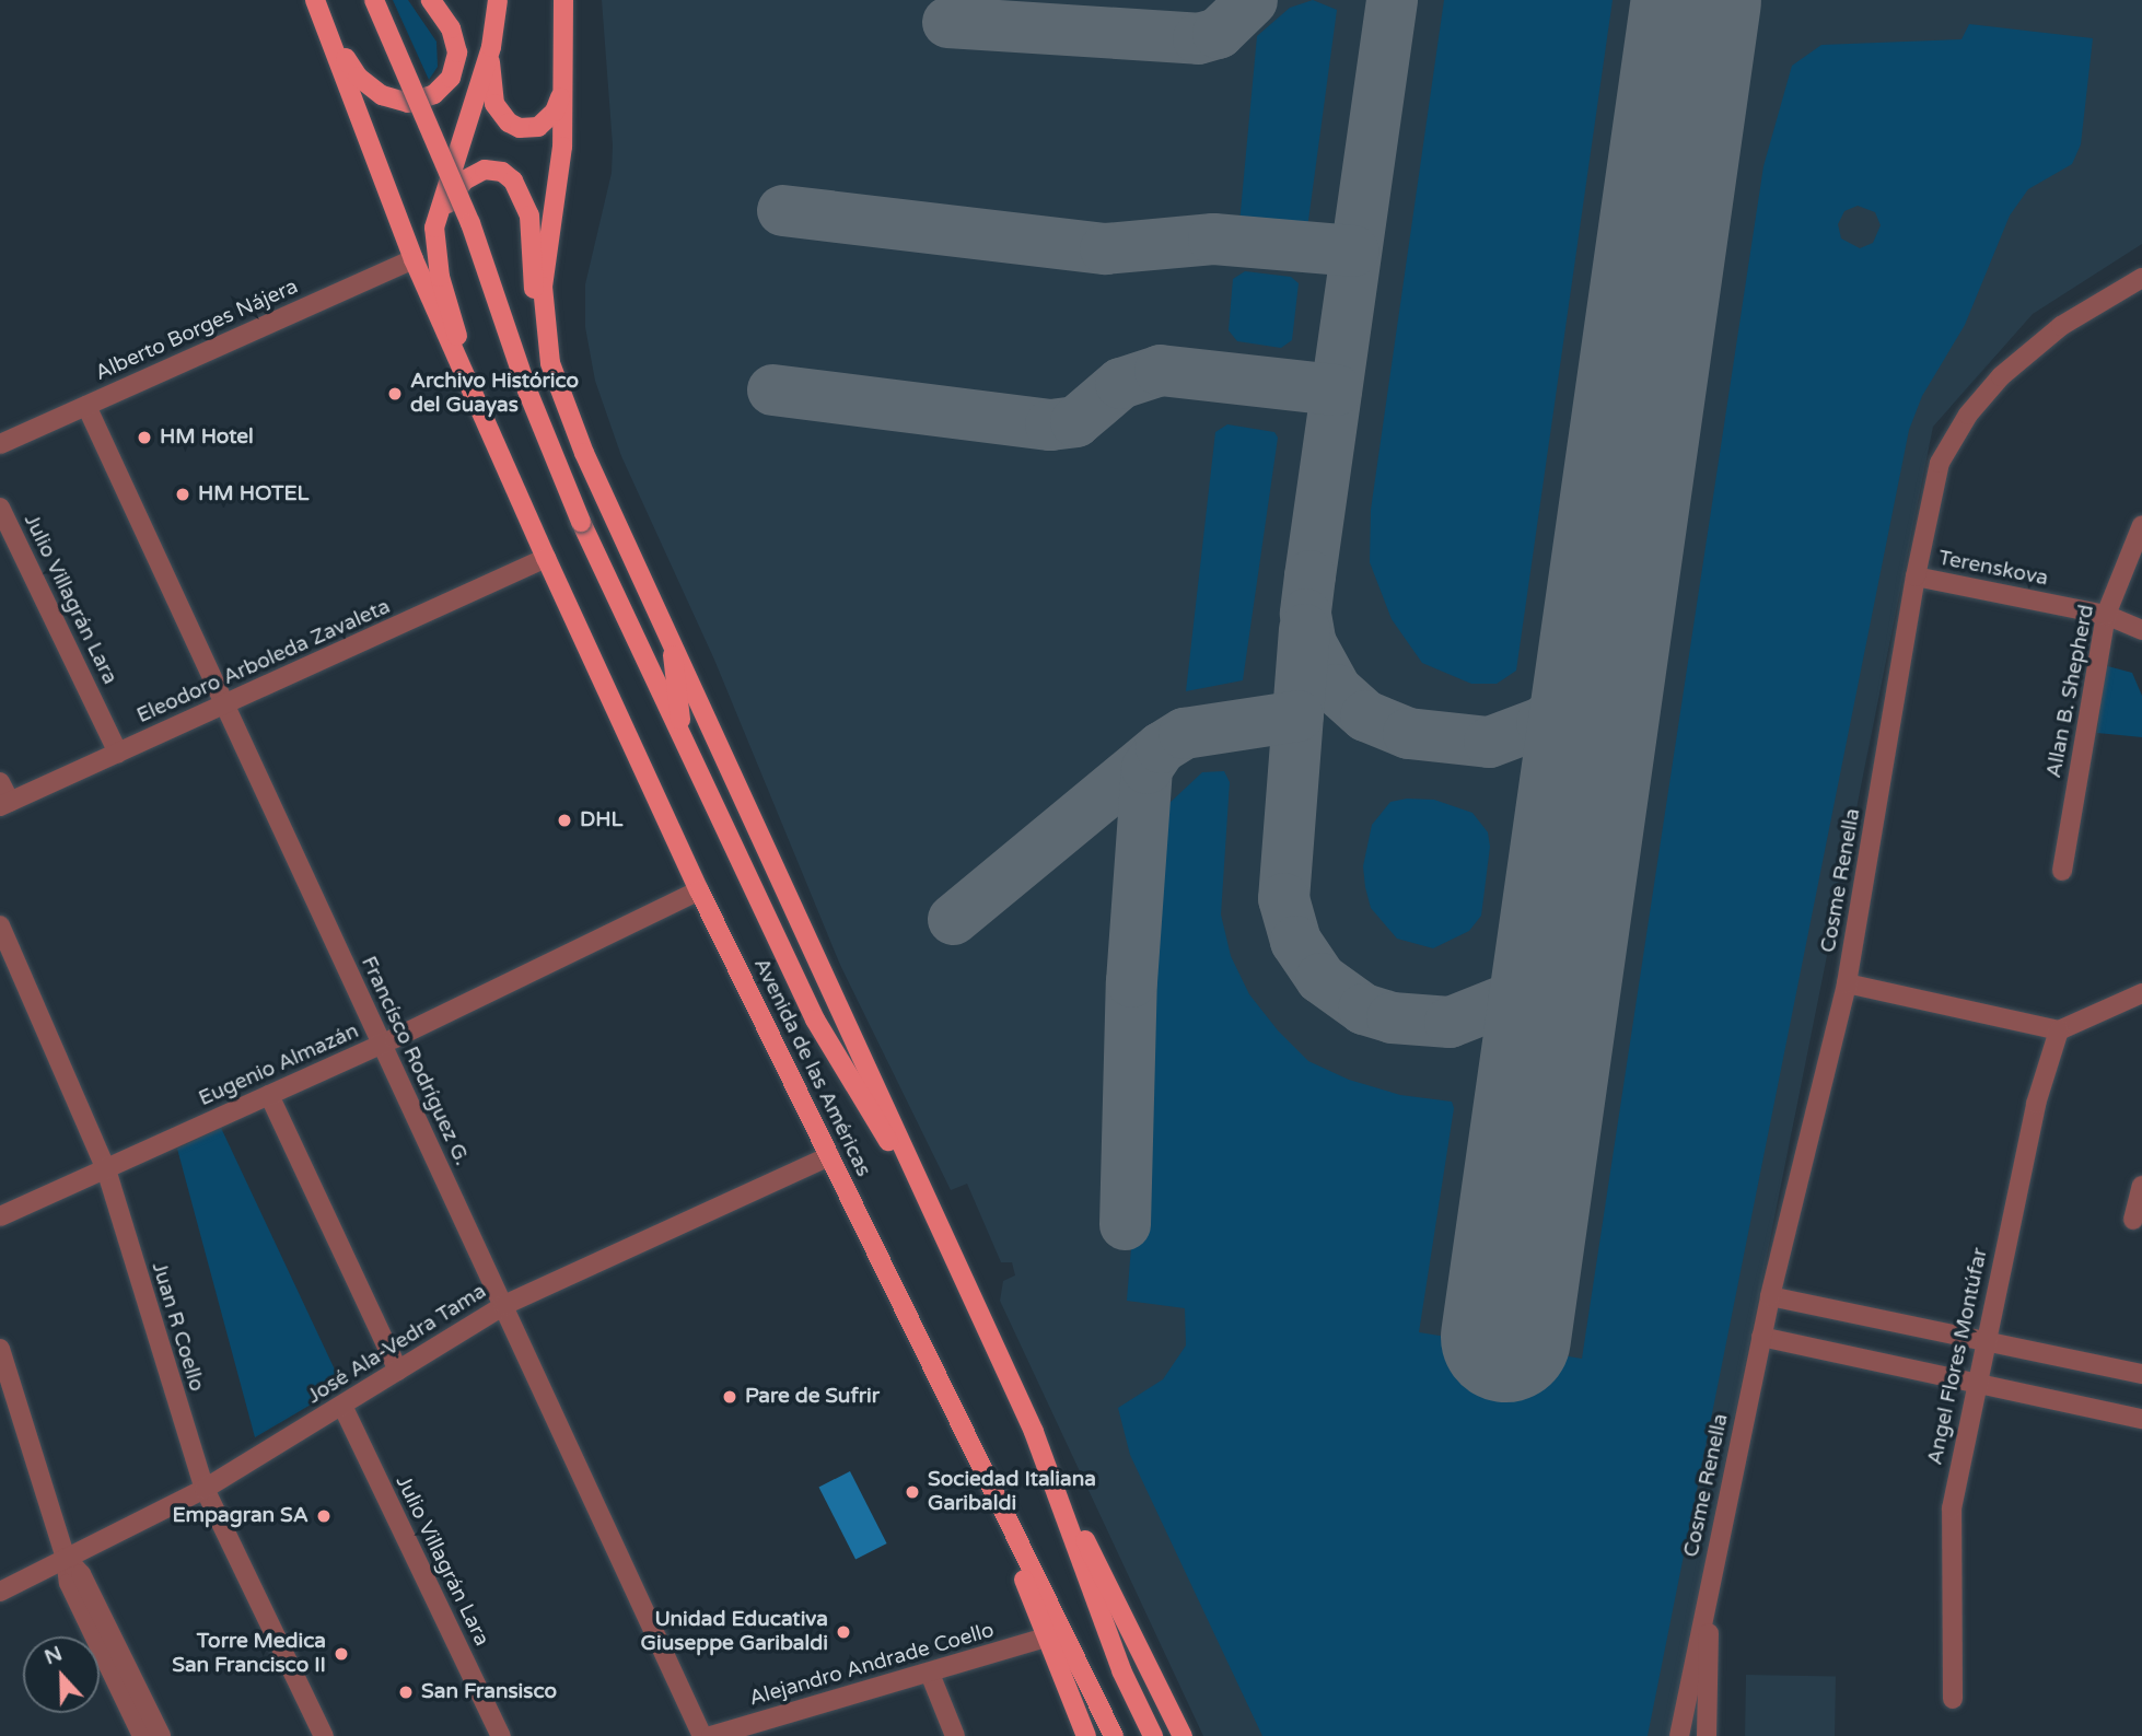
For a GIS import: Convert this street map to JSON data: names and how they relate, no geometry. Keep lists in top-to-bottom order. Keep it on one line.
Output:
{"streets":{"main road":["Avenida de las Américas"],"street":["Alberto Borges Nájera","Terenskova","Julio Villagrán Lara","Eleodoro Arboleda Zavaleta","Allan B. Shepherd","Cosme Renella","Francísco Rodríguez G.","Eugenio Almazán","Juan R Coello","José Ala-Vedra Tama","Angel Flores Montúfar","Alejandro Andrade Coello"]},"crossings":[["Alberto Borges Nájera","Francísco Rodríguez G."],["Alberto Borges Nájera","Avenida de las Américas"],["Terenskova","Allan B. Shepherd"],["Terenskova","Cosme Renella"],["Julio Villagrán Lara","Eleodoro Arboleda Zavaleta"],["Julio Villagrán Lara","José Ala-Vedra Tama"],["Eleodoro Arboleda Zavaleta","Francísco Rodríguez G."],["Eleodoro Arboleda Zavaleta","Avenida de las Américas"],["Francísco Rodríguez G.","Eugenio Almazán"],["Francísco Rodríguez G.","José Ala-Vedra Tama"],["Eugenio Almazán","Avenida de las Américas"],["Eugenio Almazán","Juan R Coello"],["Avenida de las Américas","José Ala-Vedra Tama"],["Juan R Coello","José Ala-Vedra Tama"]],"places":["Archivo Histórico del Guayas","HM Hotel","HM HOTEL","DHL","Pare de Sufrir","Sociedad Italiana Garibaldi","Empagran SA","Unidad Educativa Giuseppe Garibaldi","Torre Medica San Francisco II","San Fransisco"],"north":"top"}
